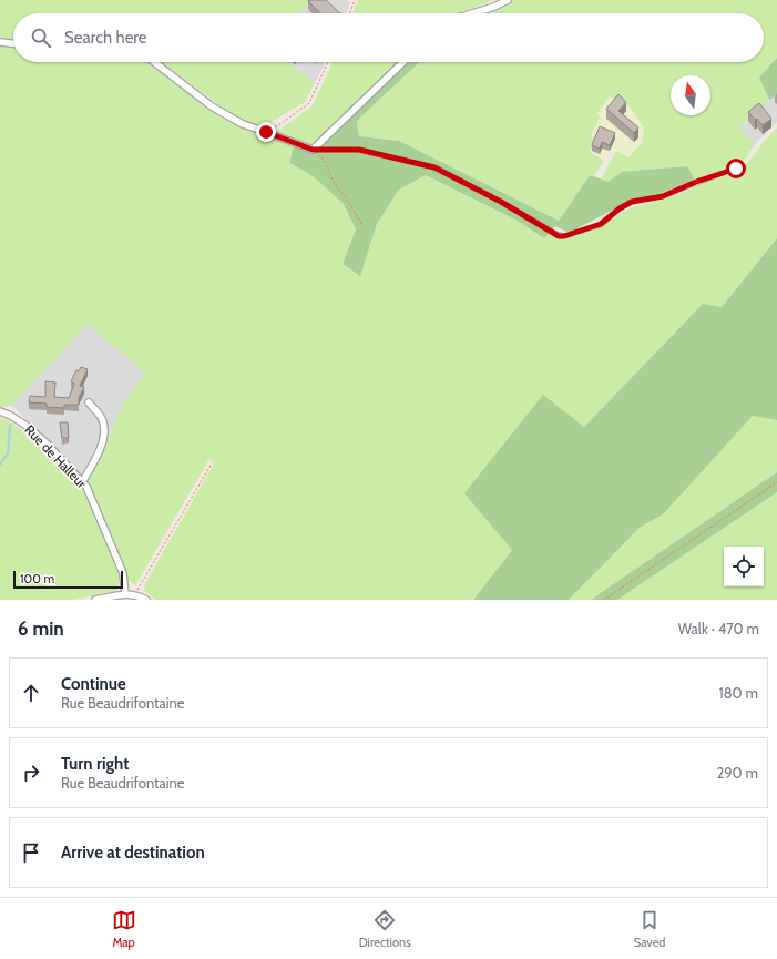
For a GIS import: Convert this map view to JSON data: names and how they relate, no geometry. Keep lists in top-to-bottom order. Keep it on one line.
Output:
{"streets":{"street":["Rue de Halleur"]},"scale_bar":"100 m","north":"top","page":{"search":"Search here","scale":"100 m","heading":["6 min","Walk · 470 m"],"list":[["Continue","Rue Beaudrifontaine","180 m"],["Turn right","Rue Beaudrifontaine","290 m"],"Arrive at destination"],"nav":["Map","Directions","Saved"]}}
